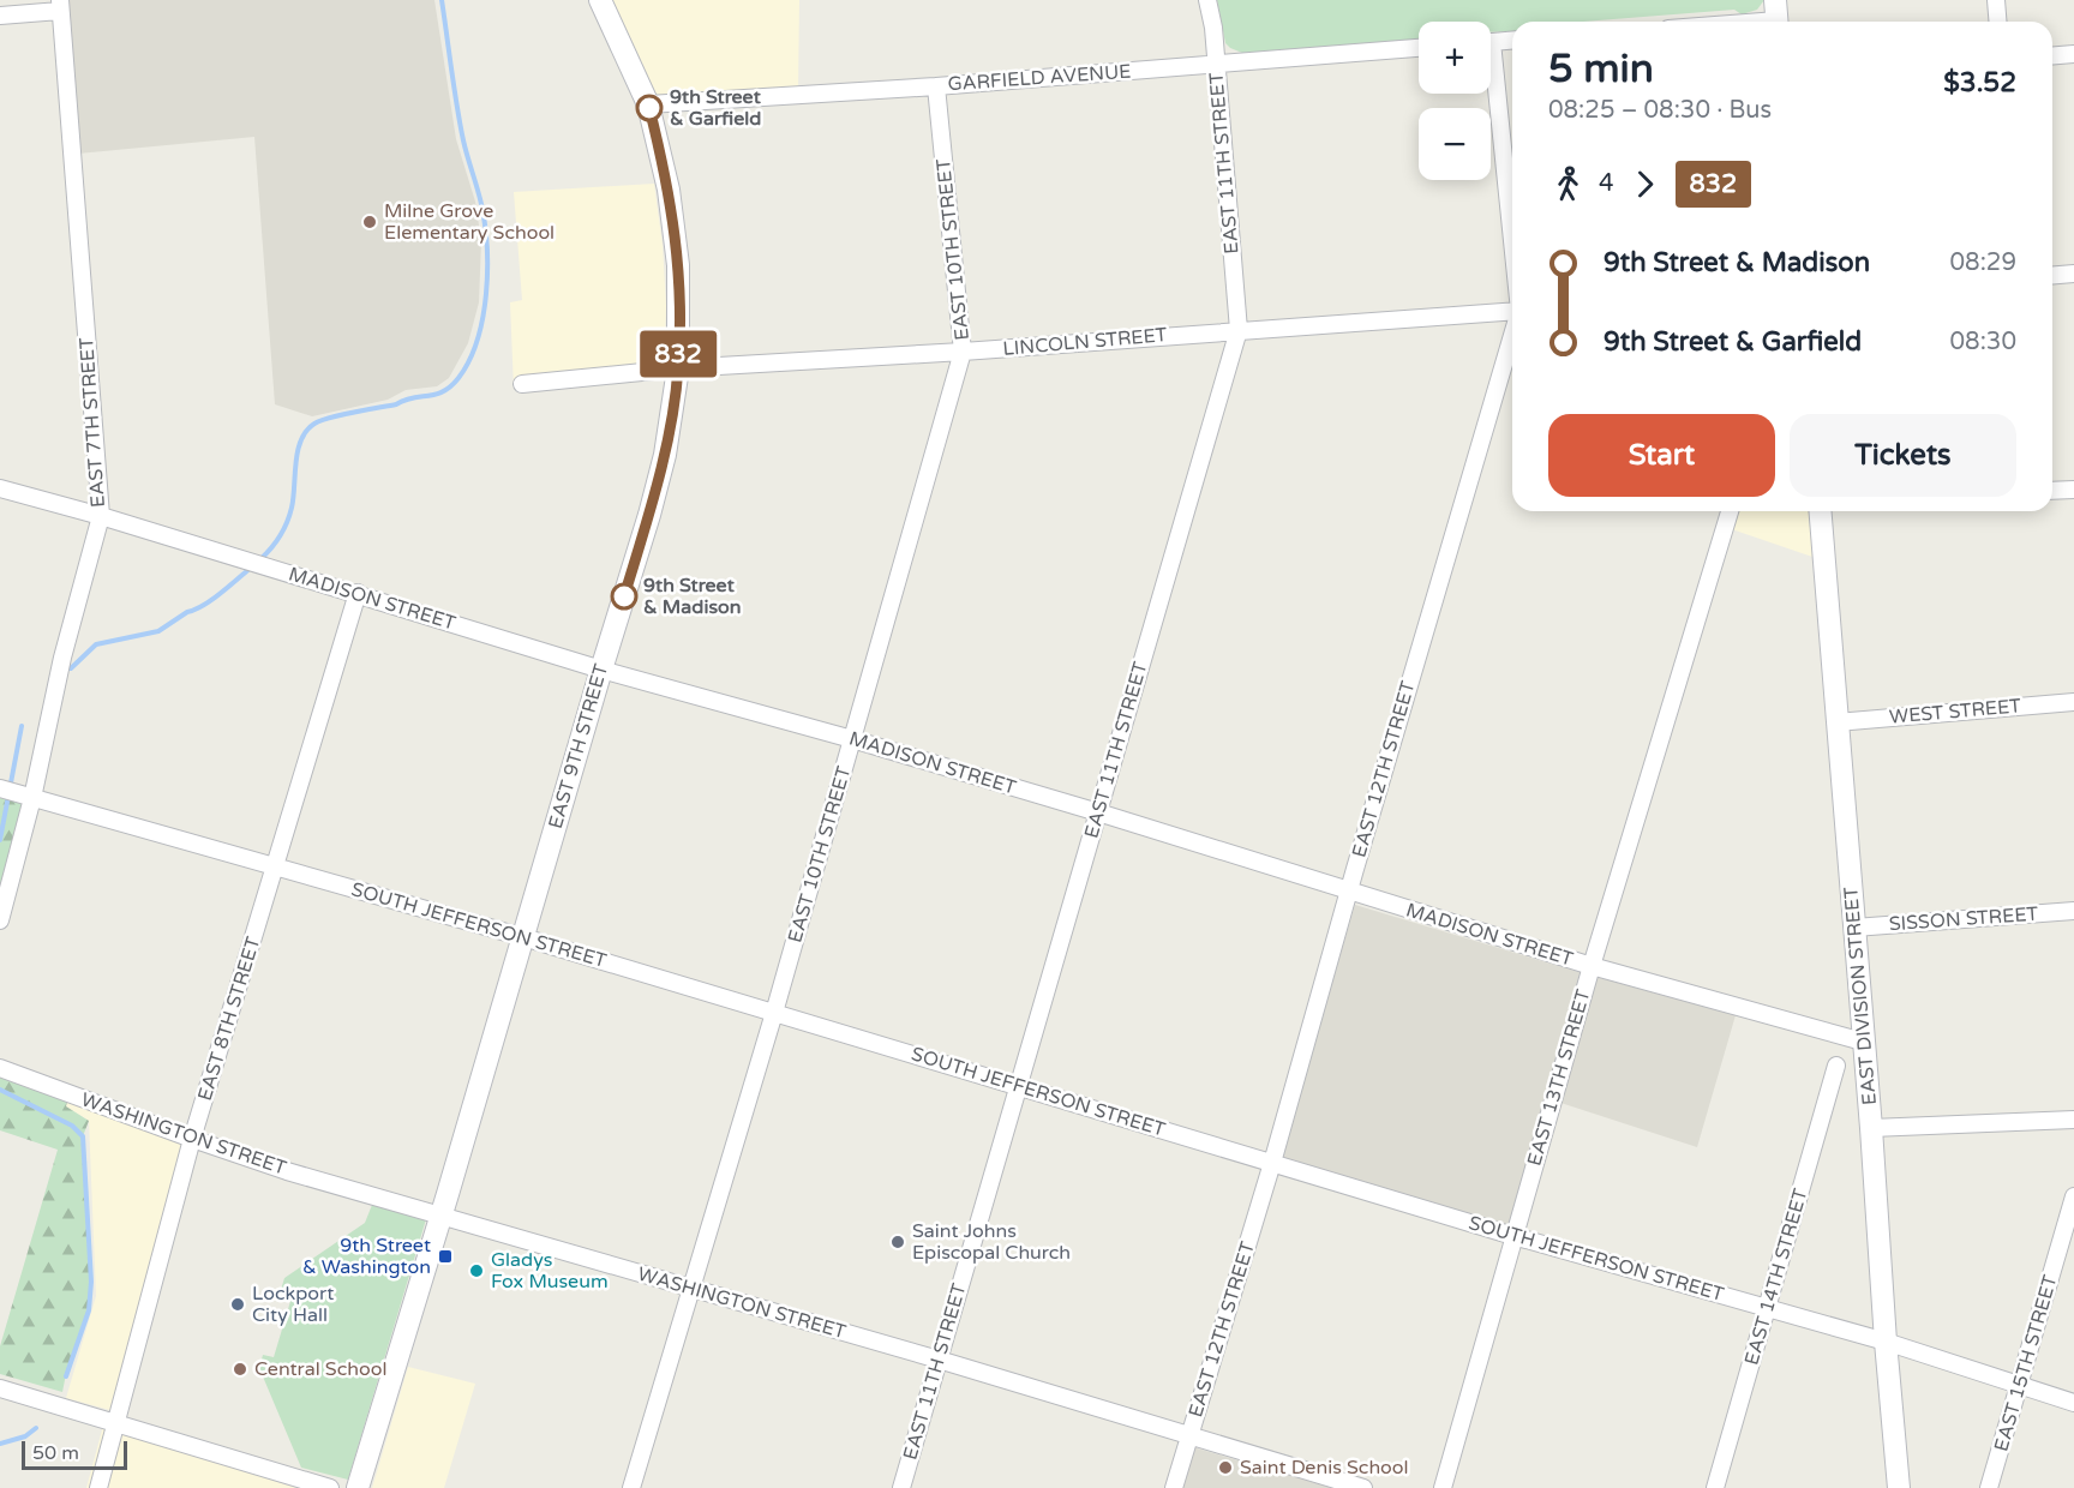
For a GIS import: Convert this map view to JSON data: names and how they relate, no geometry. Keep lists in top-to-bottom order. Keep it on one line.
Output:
{"streets":{"main road":["EAST 9TH STREET","EAST DIVISION STREET"],"street":["GARFIELD AVENUE","EAST 11TH STREET","EAST 10TH STREET","LINCOLN STREET","EAST 7TH STREET","MADISON STREET","WEST STREET","EAST 12TH STREET","SISSON STREET","SOUTH JEFFERSON STREET","EAST 8TH STREET","EAST 13TH STREET","WASHINGTON STREET","EAST 14TH STREET","EAST 15TH STREET"]},"crossings":[["GARFIELD AVENUE","EAST 11TH STREET"],["GARFIELD AVENUE","EAST 10TH STREET"],["GARFIELD AVENUE","EAST 9TH STREET"],["EAST 11TH STREET","LINCOLN STREET"],["EAST 11TH STREET","MADISON STREET"],["EAST 11TH STREET","SOUTH JEFFERSON STREET"],["EAST 11TH STREET","WASHINGTON STREET"],["EAST 10TH STREET","LINCOLN STREET"],["EAST 10TH STREET","MADISON STREET"],["EAST 10TH STREET","SOUTH JEFFERSON STREET"],["EAST 10TH STREET","WASHINGTON STREET"],["LINCOLN STREET","EAST 9TH STREET"],["EAST 7TH STREET","MADISON STREET"],["EAST 7TH STREET","SOUTH JEFFERSON STREET"],["MADISON STREET","EAST 9TH STREET"],["MADISON STREET","EAST 12TH STREET"],["MADISON STREET","EAST DIVISION STREET"],["MADISON STREET","EAST 8TH STREET"],["MADISON STREET","EAST 13TH STREET"],["WEST STREET","EAST DIVISION STREET"],["EAST 9TH STREET","SOUTH JEFFERSON STREET"],["EAST 9TH STREET","WASHINGTON STREET"],["EAST 12TH STREET","SOUTH JEFFERSON STREET"],["EAST 12TH STREET","WASHINGTON STREET"],["SISSON STREET","EAST DIVISION STREET"],["SOUTH JEFFERSON STREET","EAST DIVISION STREET"],["SOUTH JEFFERSON STREET","EAST 8TH STREET"],["SOUTH JEFFERSON STREET","EAST 13TH STREET"],["SOUTH JEFFERSON STREET","EAST 14TH STREET"],["SOUTH JEFFERSON STREET","EAST 15TH STREET"],["EAST 8TH STREET","WASHINGTON STREET"]],"places":{"other":["9th Street & Garfield","Milne Grove Elementary School","9th Street & Madison","Saint Johns Episcopal Church","Gladys Fox Museum","Lockport City Hall","Central School","Saint Denis School"],"transit":["9th Street & Washington"]},"lines":["bus line 832"],"scale_bar":"50 m","page":{"on_map":"832","map_buttons":["+","−"],"heading":["5 min","08:25 – 08:30 · Bus","$3.52"],"legs":["4","832"],"list":[{"name":"9th Street & Madison","value":"08:29"},{"name":"9th Street & Garfield","value":"08:30"}],"buttons":["Start","Tickets"],"scale":"50 m"}}
